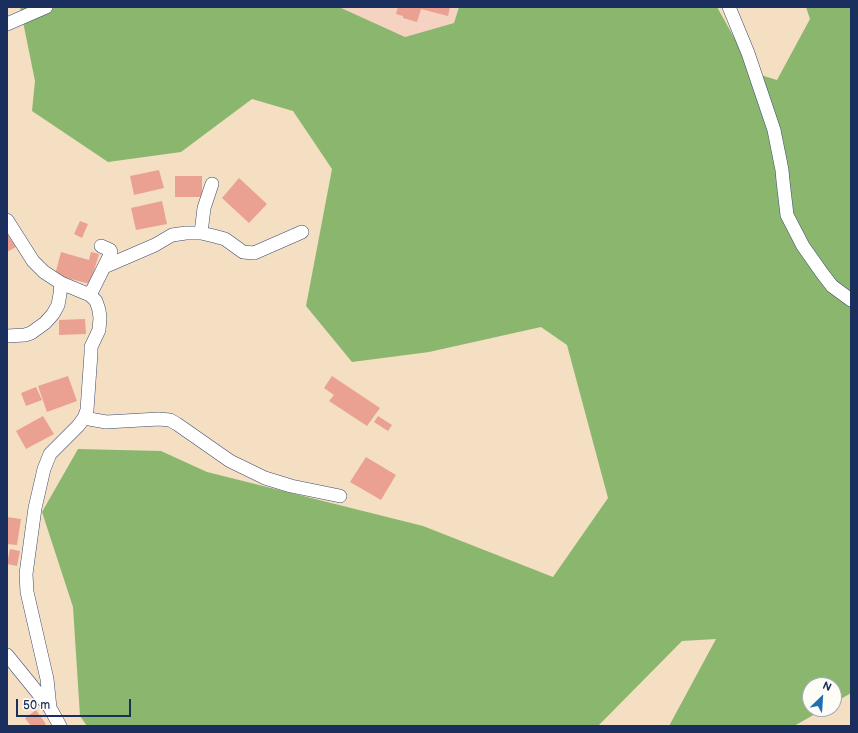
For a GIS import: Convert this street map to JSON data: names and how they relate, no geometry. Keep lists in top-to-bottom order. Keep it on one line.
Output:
{"scale_bar":"50 m","north":"top right"}
